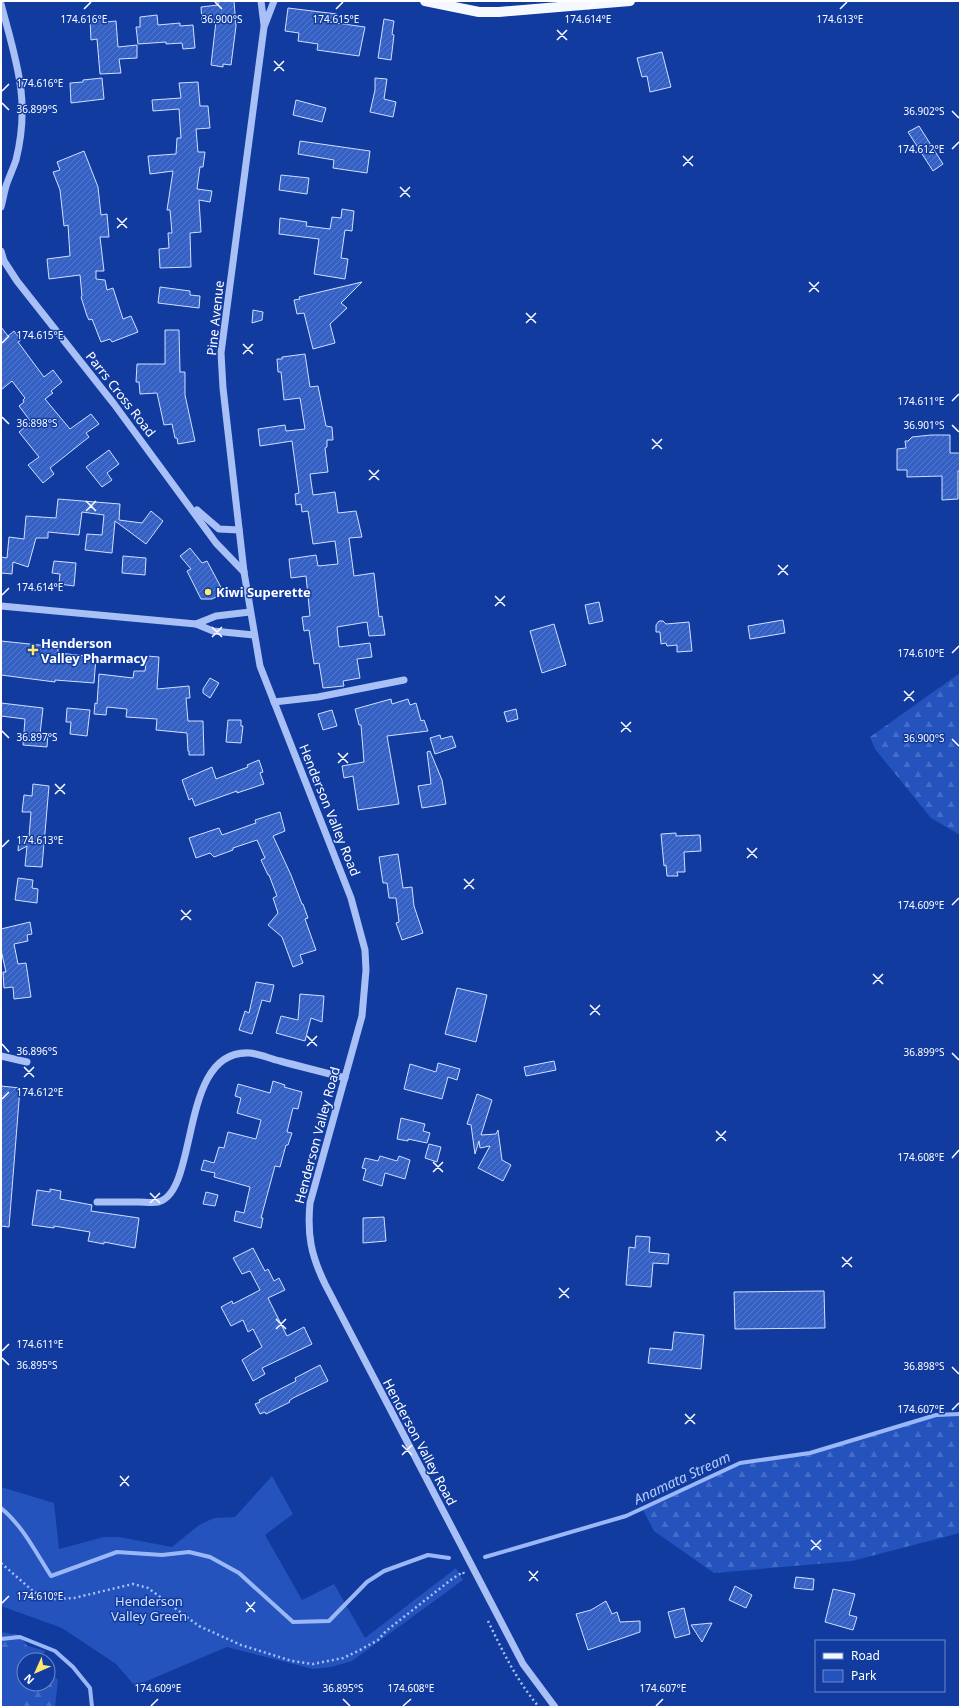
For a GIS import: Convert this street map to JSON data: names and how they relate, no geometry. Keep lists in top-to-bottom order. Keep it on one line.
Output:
{"streets":{"street":["Pine Avenue","Parrs Cross Road","Henderson Valley Road"]},"crossings":[["Pine Avenue","Parrs Cross Road"],["Pine Avenue","Henderson Valley Road"]],"water":["Anamata Stream"],"parks":["Henderson Valley Green"],"places":{"other":["Kiwi Superette"],"health":["Henderson Valley Pharmacy"]},"legend":["Road","Park"],"north":"bottom left","coordinates":["174.616°E","36.900°S","174.615°E","174.614°E","174.613°E","36.899°S","36.902°S","174.612°E","174.611°E","36.898°S","36.901°S","174.610°E","36.897°S","174.609°E","36.896°S","174.608°E","36.895°S","174.607°E"]}
